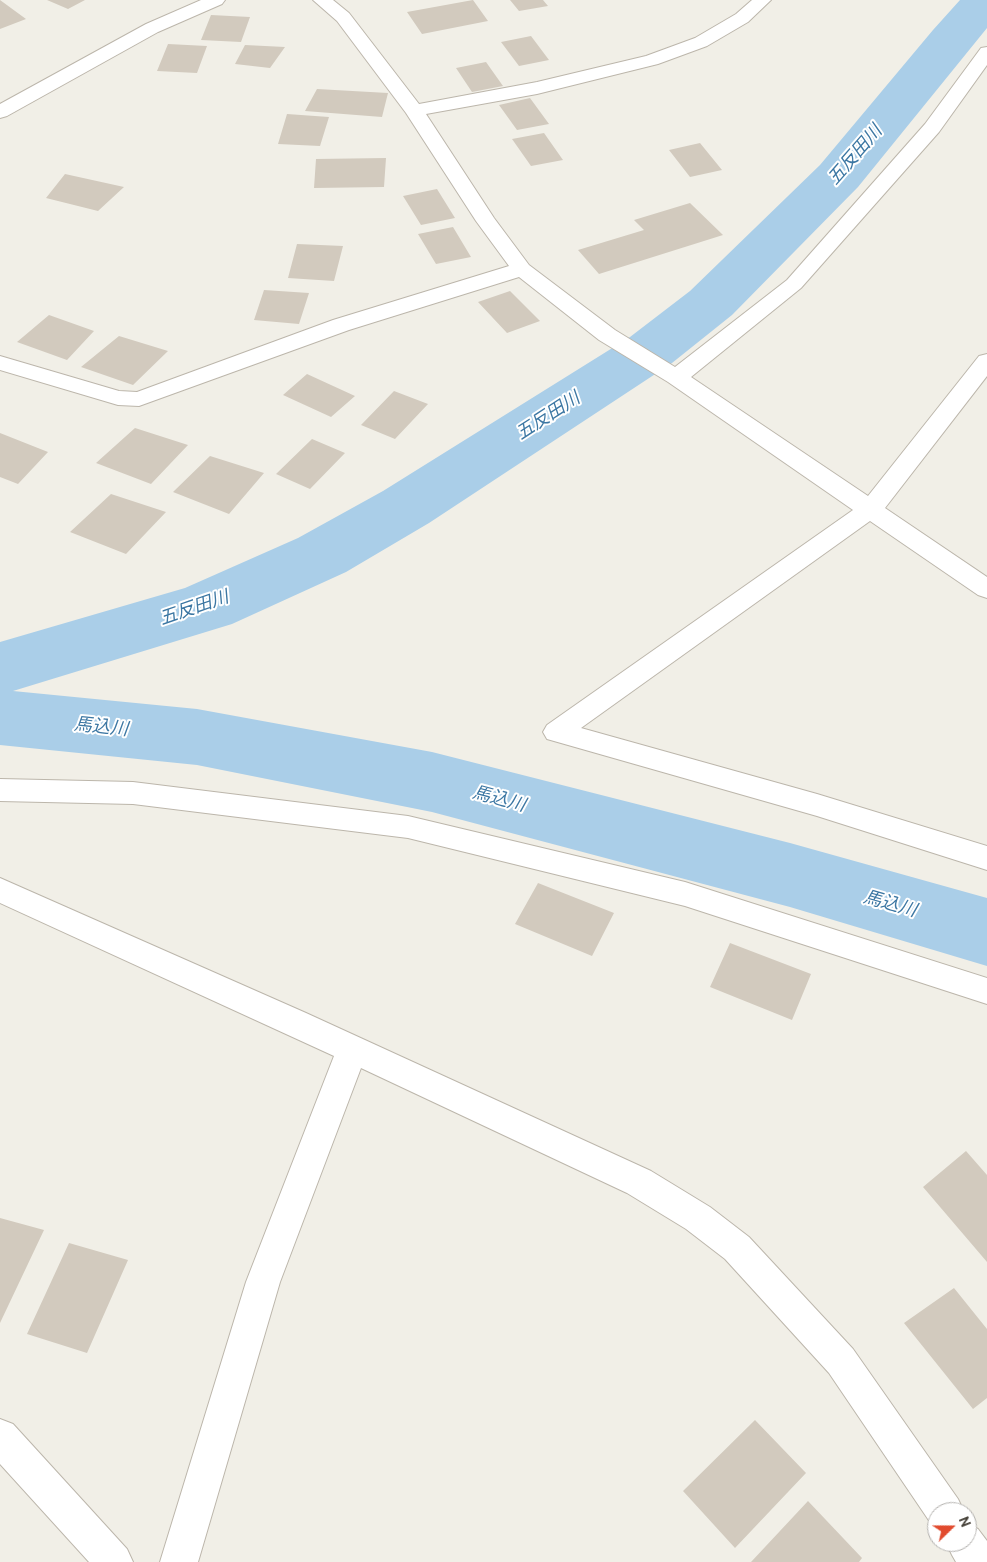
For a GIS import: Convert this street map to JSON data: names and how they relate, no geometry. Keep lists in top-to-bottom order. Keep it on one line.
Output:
{"water":["五反田川","馬込川"],"north":"right"}
